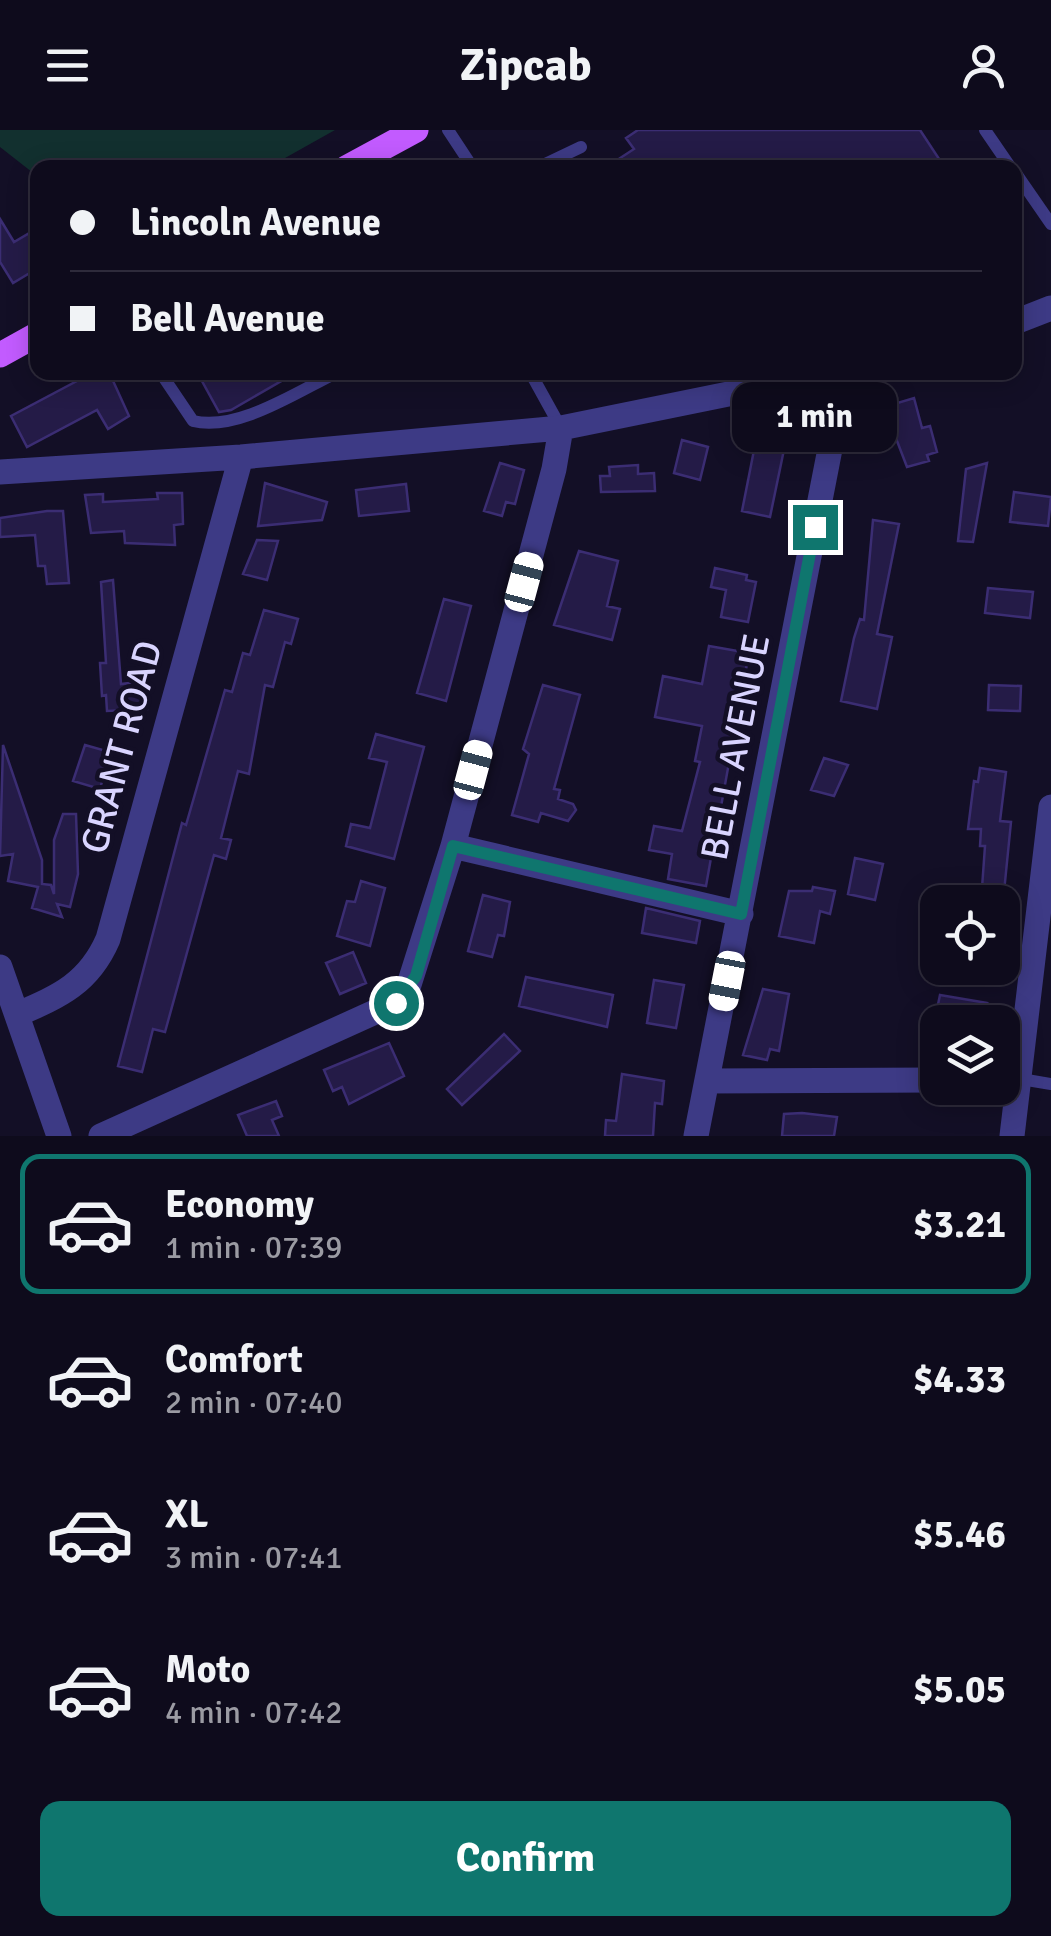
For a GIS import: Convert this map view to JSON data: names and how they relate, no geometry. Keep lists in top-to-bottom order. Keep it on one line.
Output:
{"streets":{"street":["GRANT ROAD","BELL AVENUE"]},"page":{"header":"Zipcab","banner":["Lincoln Avenue","Bell Avenue"],"bubble":"1 min","list":[{"name":"Economy","note":"1 min · 07:39","value":"$3.21"},{"name":"Comfort","note":"2 min · 07:40","value":"$4.33"},{"name":"XL","note":"3 min · 07:41","value":"$5.46"},{"name":"Moto","note":"4 min · 07:42","value":"$5.05"}],"buttons":"Confirm"}}
